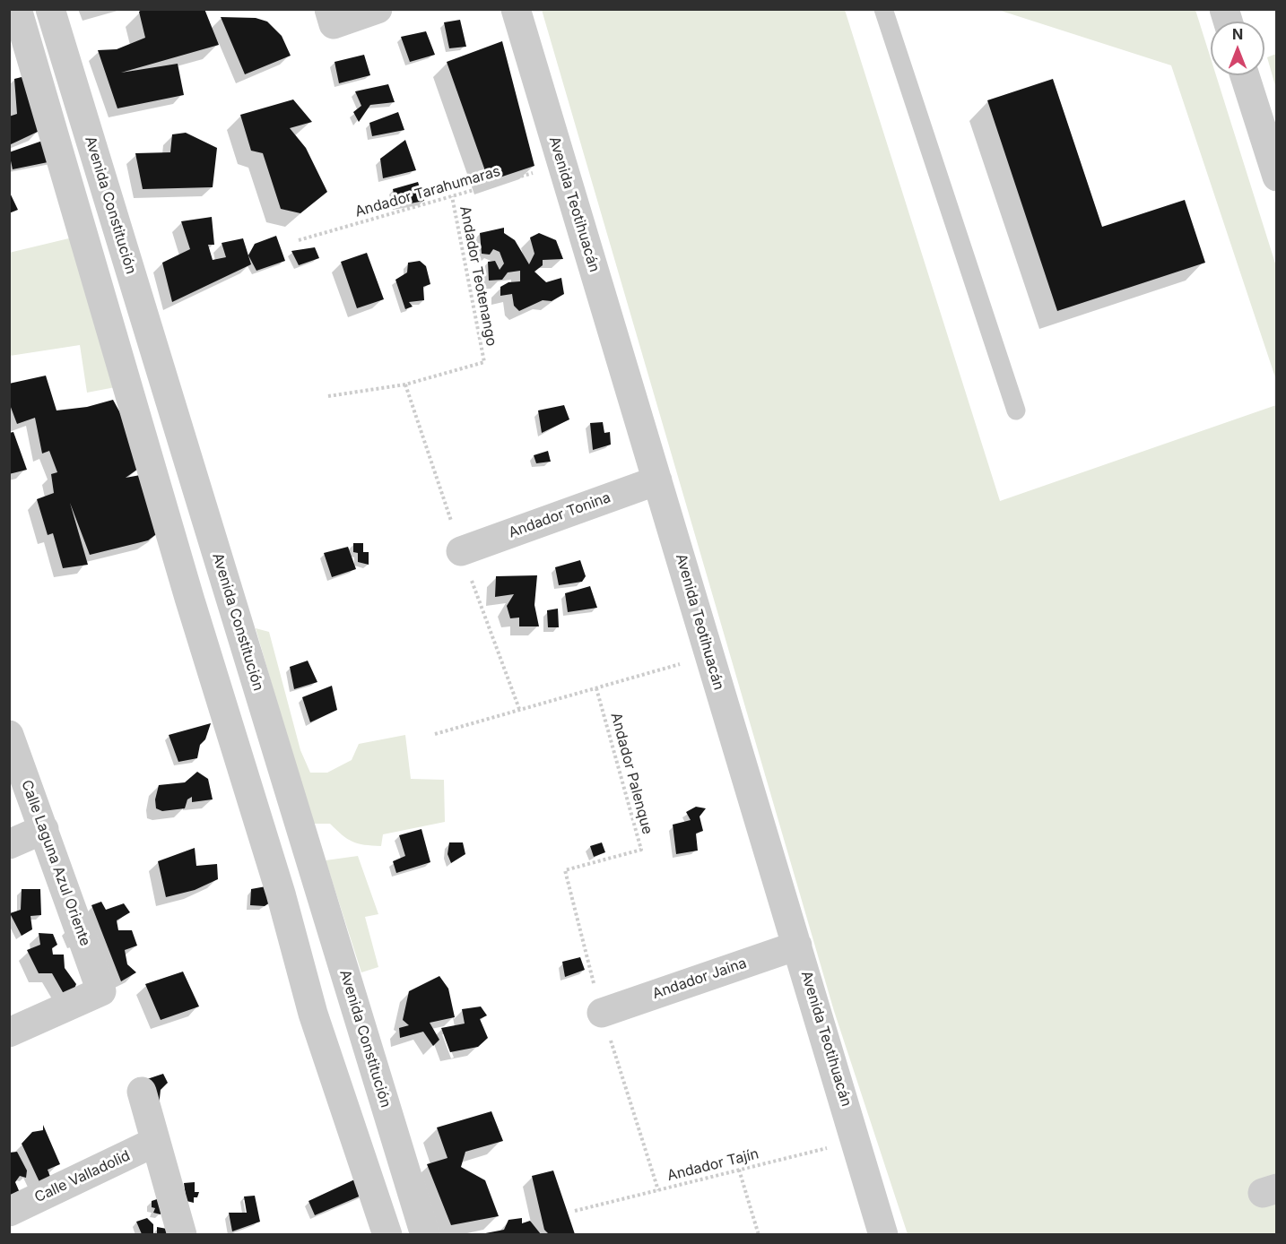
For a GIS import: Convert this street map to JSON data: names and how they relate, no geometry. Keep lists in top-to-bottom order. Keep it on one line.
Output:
{"streets":{"street":["Avenida Teotihuacán","Avenida Constitución","Andador Tonina","Calle Laguna Azul Oriente","Andador Jaina","Calle Valladolid"],"path":["Andador Tarahumaras","Andador Teotenango","Andador Palenque","Andador Tajín"]},"crossings":[["Andador Tarahumaras","Avenida Teotihuacán"],["Andador Tarahumaras","Andador Teotenango"],["Avenida Teotihuacán","Andador Tonina"],["Avenida Teotihuacán","Andador Jaina"],["Avenida Teotihuacán","Andador Tajín"]],"north":"top"}
